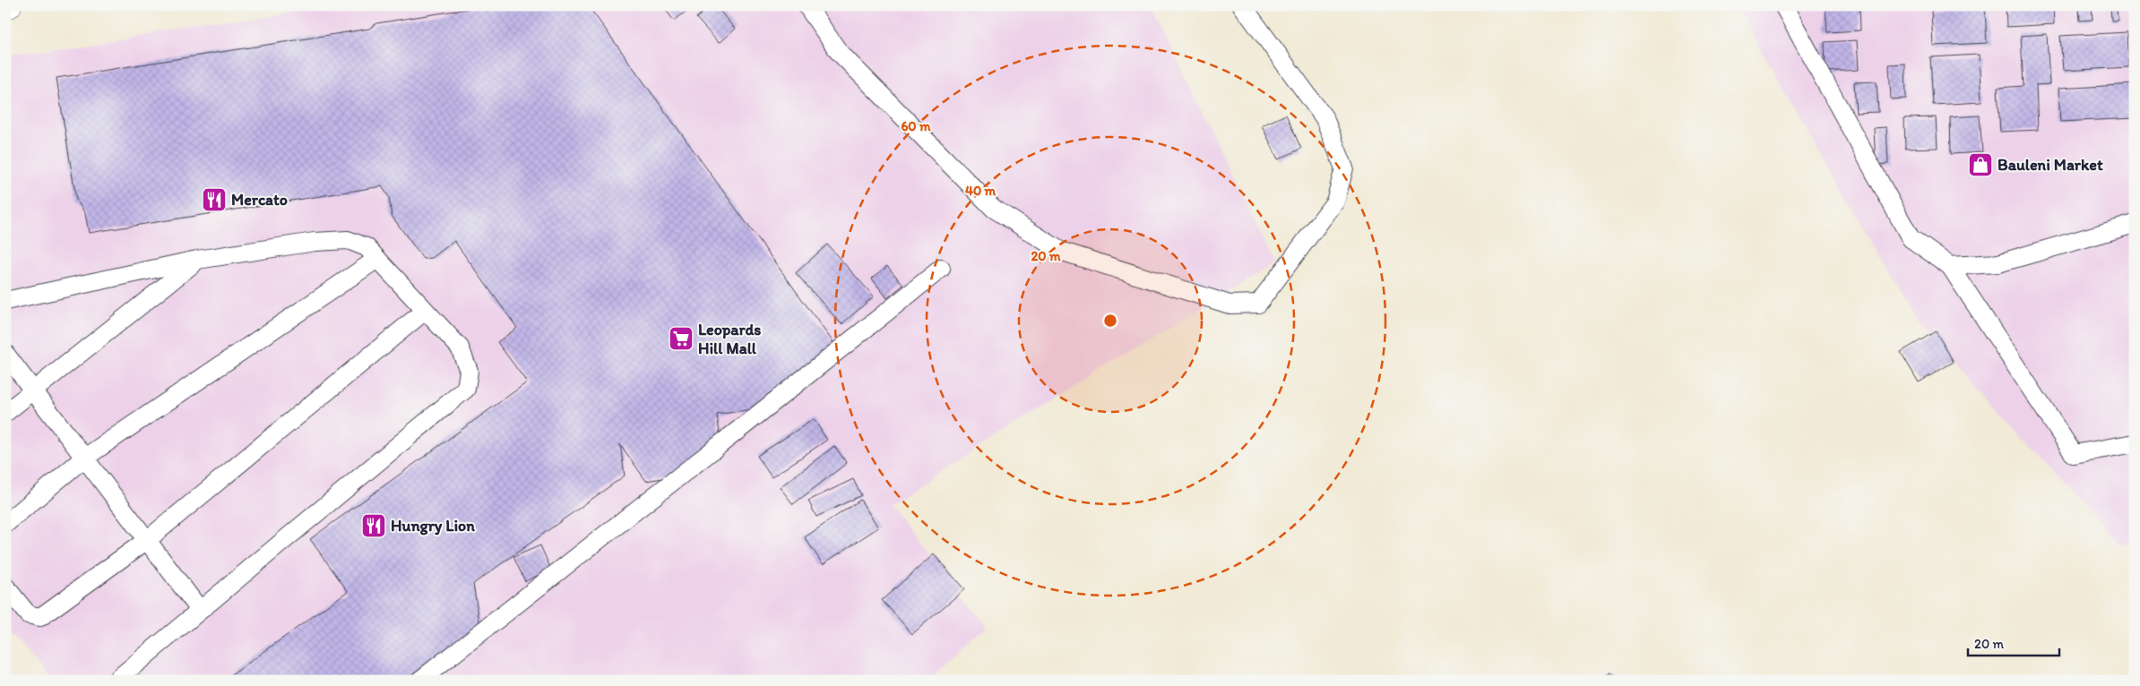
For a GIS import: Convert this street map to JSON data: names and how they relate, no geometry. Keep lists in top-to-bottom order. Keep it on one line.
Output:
{"places":{"shop":["Bauleni Market"],"restaurant":["Mercato","Hungry Lion"],"supermarket":["Leopards Hill Mall"]},"scale_bar":"20 m","rings":["60 m","40 m","20 m"]}
